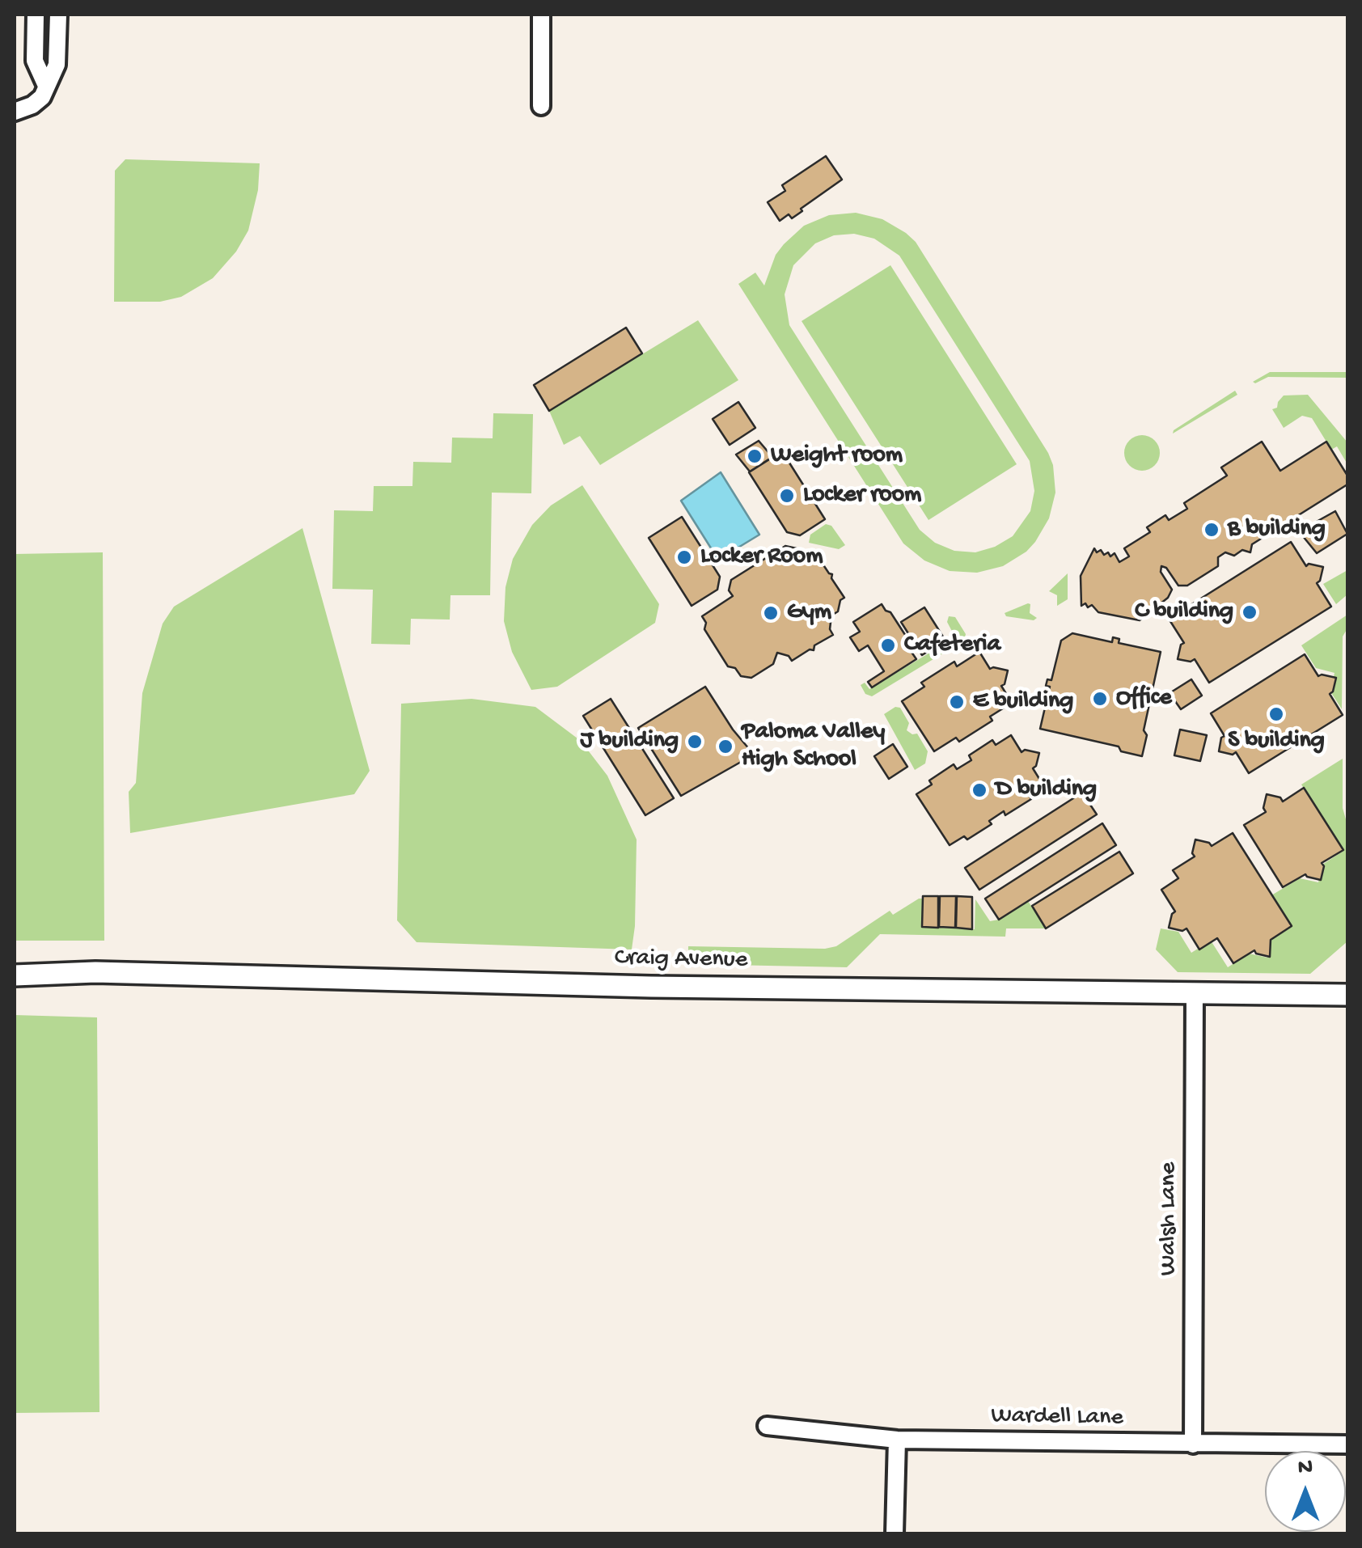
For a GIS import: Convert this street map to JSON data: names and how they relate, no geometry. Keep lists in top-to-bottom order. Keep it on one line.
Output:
{"streets":{"street":["Craig Avenue","Walsh Lane","Wardell Lane"]},"crossings":[["Craig Avenue","Walsh Lane"],["Walsh Lane","Wardell Lane"]],"places":["Weight room","Locker room","B building","Locker Room","C building","Gym","Cafeteria","Office","E building","S building","J building","Paloma Valley High School","D building"],"north":"top"}
